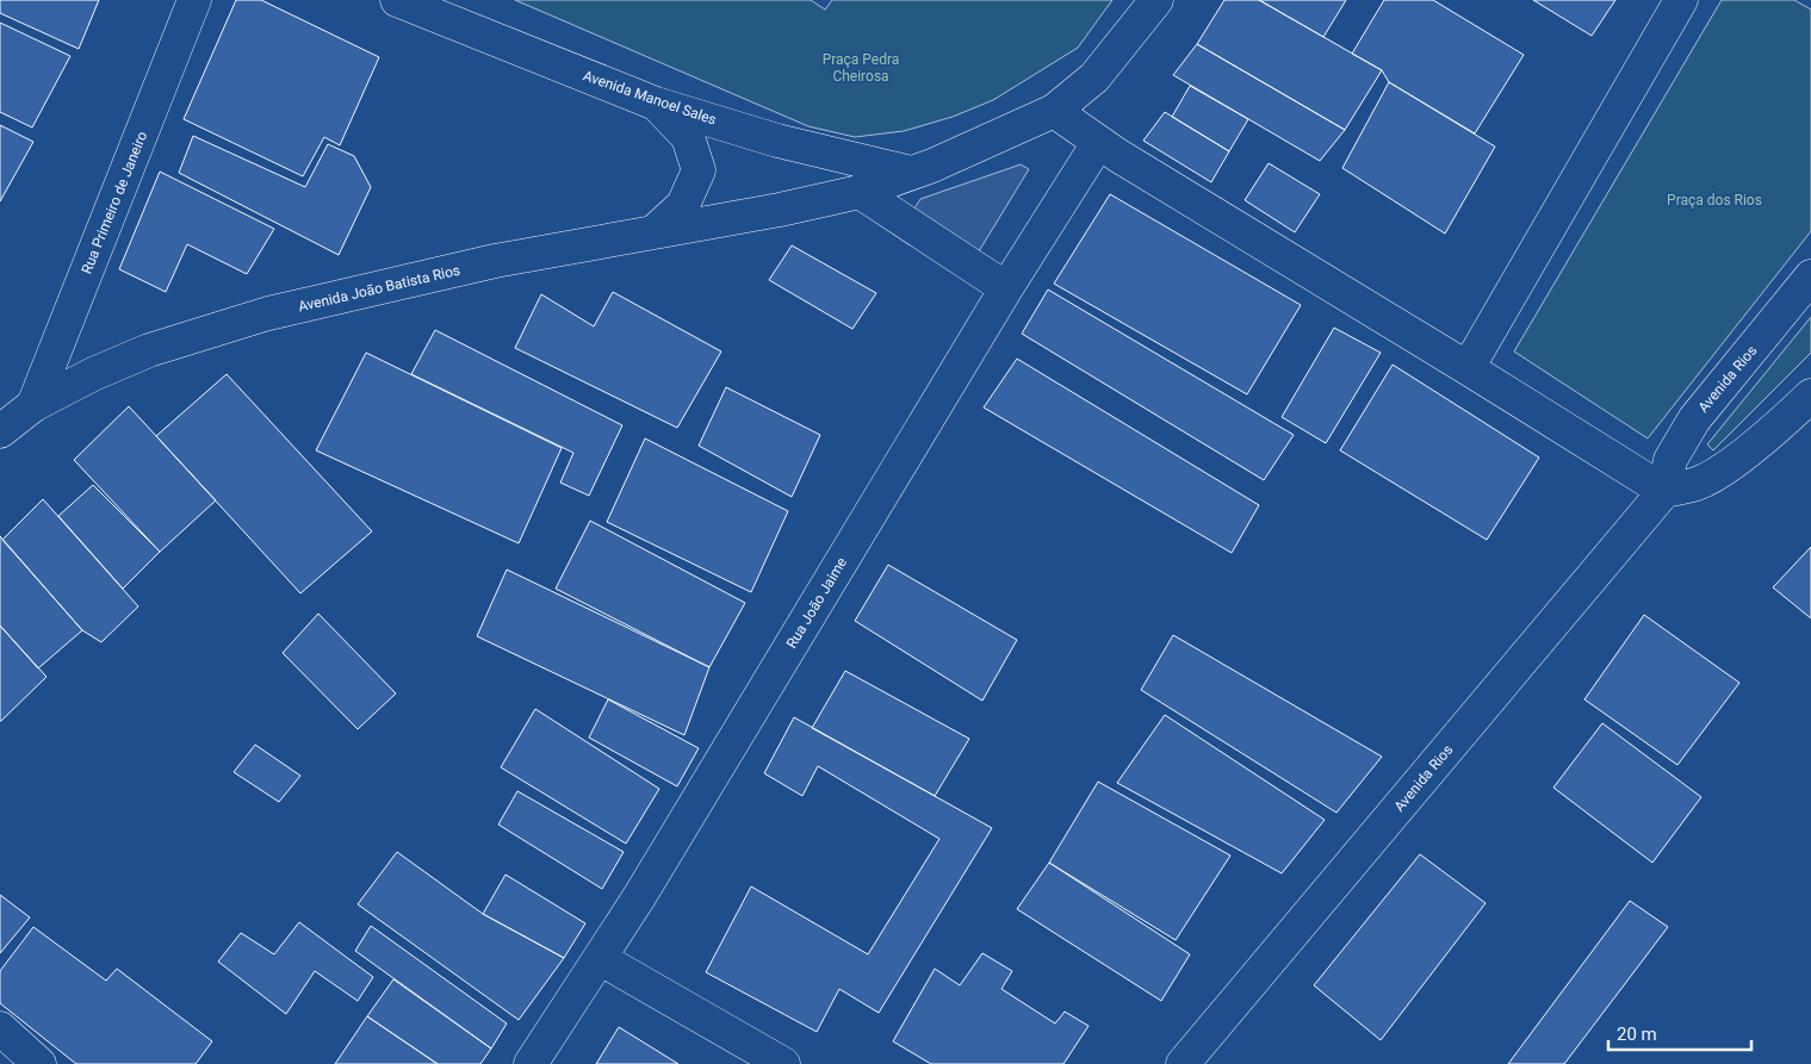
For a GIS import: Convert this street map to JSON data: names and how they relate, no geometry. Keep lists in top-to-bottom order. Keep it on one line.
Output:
{"streets":{"street":["Avenida Manoel Sales","Rua Primeiro de Janeiro","Avenida João Batista Rios","Avenida Rios","Rua João Jaime"]},"crossings":[["Avenida Manoel Sales","Avenida João Batista Rios"],["Rua Primeiro de Janeiro","Avenida João Batista Rios"]],"parks":["Praça Pedra Cheirosa","Praça dos Rios"],"scale_bar":"20 m"}
